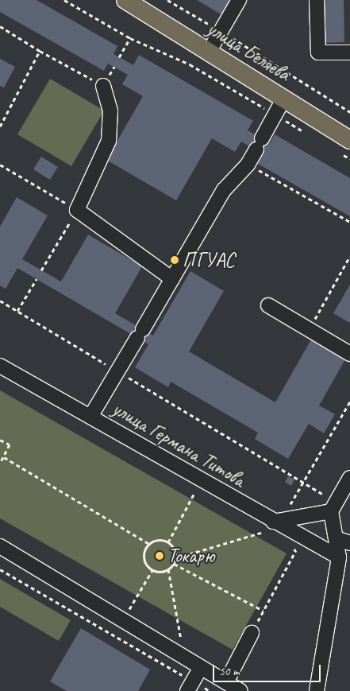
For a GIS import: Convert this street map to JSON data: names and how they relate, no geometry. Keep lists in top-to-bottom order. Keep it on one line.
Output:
{"streets":{"main road":["улица Беляева"],"street":["улица Германа Титова"]},"places":["ПГУАС","Токарю"],"scale_bar":"50 m"}
